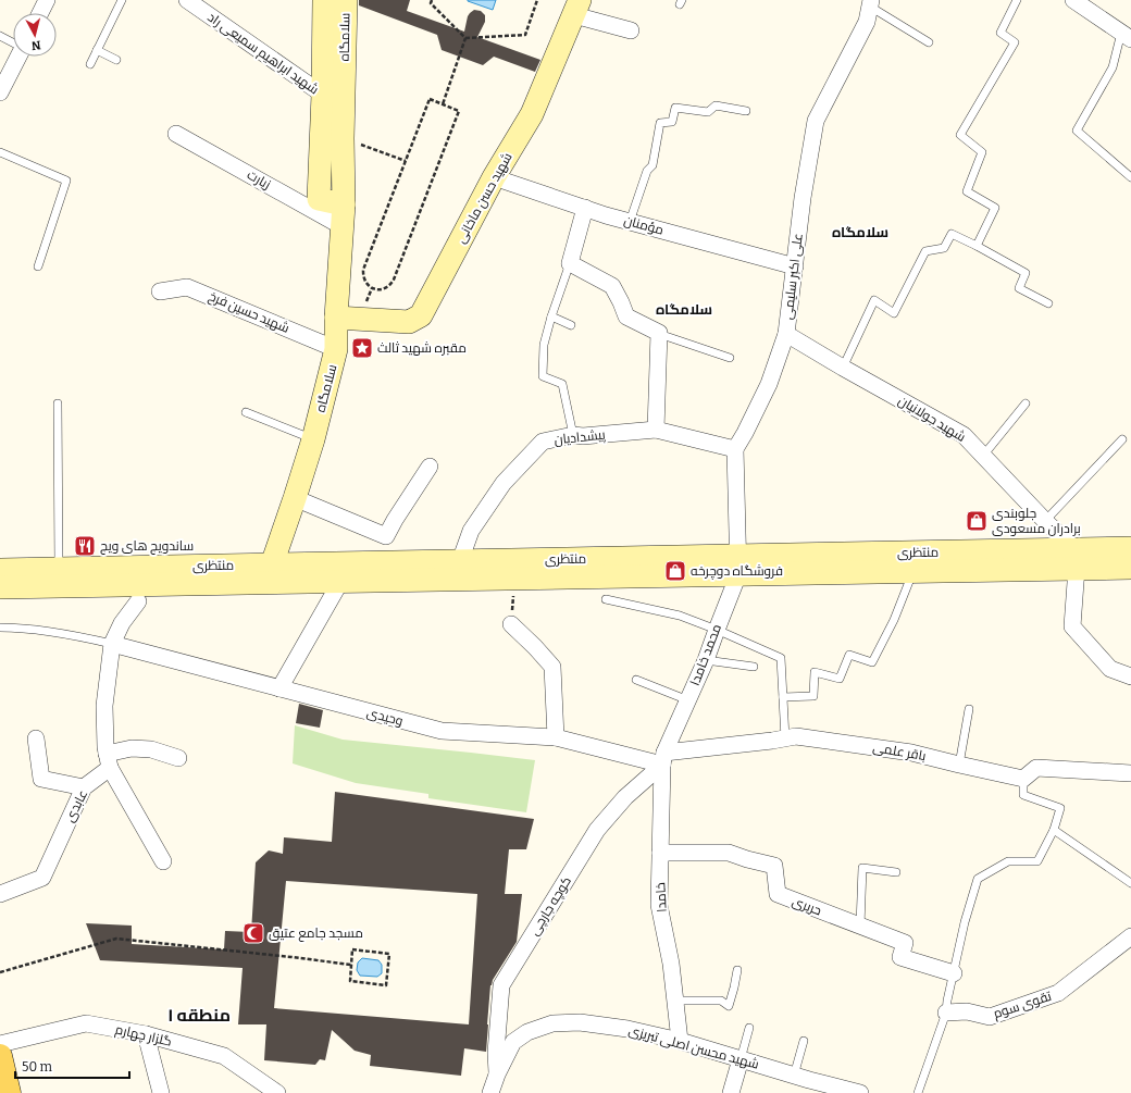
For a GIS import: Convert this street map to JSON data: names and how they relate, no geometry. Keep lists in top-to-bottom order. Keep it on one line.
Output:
{"streets":{"main road":["سلامگاه","شهید حسن ماخانی","منتظری"],"street":["شهید ابراهیم سمیعی راد","زیارت","مؤمنان","علی اکبر سلیمی","شهید حسین فرخ","شهید جولانیان","پیشدادیان","محمد خامدا","وحیدی","باقر علمی","عابدی","خامدا","کوچه جارچی","حریری","تقوی سوم","گلزار چهارم","شهید محسن اصلی تبریزی"]},"crossings":[["سلامگاه","شهید ابراهیم سمیعی راد"],["سلامگاه","زیارت"],["سلامگاه","شهید حسن ماخانی"],["سلامگاه","شهید حسین فرخ"],["سلامگاه","منتظری"],["شهید حسن ماخانی","مؤمنان"],["مؤمنان","علی اکبر سلیمی"],["علی اکبر سلیمی","شهید جولانیان"],["علی اکبر سلیمی","پیشدادیان"],["شهید جولانیان","منتظری"],["پیشدادیان","منتظری"],["منتظری","محمد خامدا"],["محمد خامدا","وحیدی"],["محمد خامدا","باقر علمی"],["محمد خامدا","خامدا"],["محمد خامدا","کوچه جارچی"],["وحیدی","باقر علمی"],["وحیدی","خامدا"],["وحیدی","کوچه جارچی"],["باقر علمی","خامدا"],["باقر علمی","کوچه جارچی"],["خامدا","کوچه جارچی"],["خامدا","حریری"],["خامدا","شهید محسن اصلی تبریزی"],["کوچه جارچی","شهید محسن اصلی تبریزی"]],"districts":["سلامگاه","سلامگاه","منطقه ۱"],"places":{"place":["مقبره شهید ثالث"],"shop":["جلوبندی برادران مسعودی","فروشگاه دوچرخه"],"restaurant":["ساندویچ های ویچ"],"mosque":["مسجد جامع عتیق"]},"scale_bar":"50 m","north":"bottom"}
